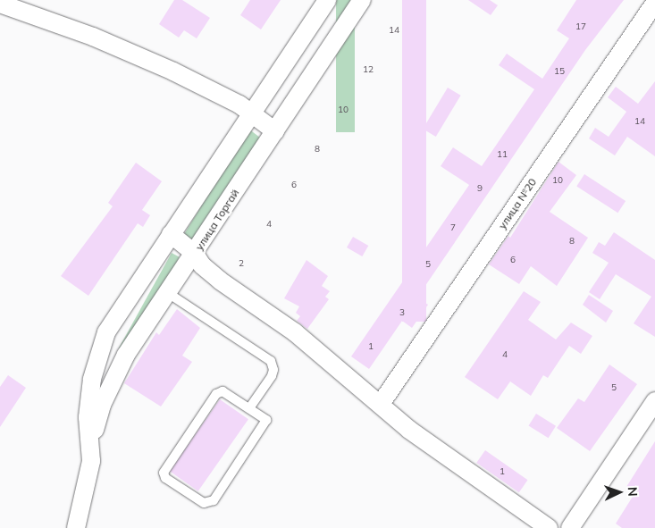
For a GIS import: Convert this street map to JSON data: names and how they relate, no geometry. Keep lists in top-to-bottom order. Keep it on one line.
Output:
{"streets":{"street":["улица №20","улица Торгай"]},"house_numbers":["17","14","12","15","10","14","8","11","10","6","9","4","7","8","6","2","5","3","1","4","5","1"],"north":"right"}
